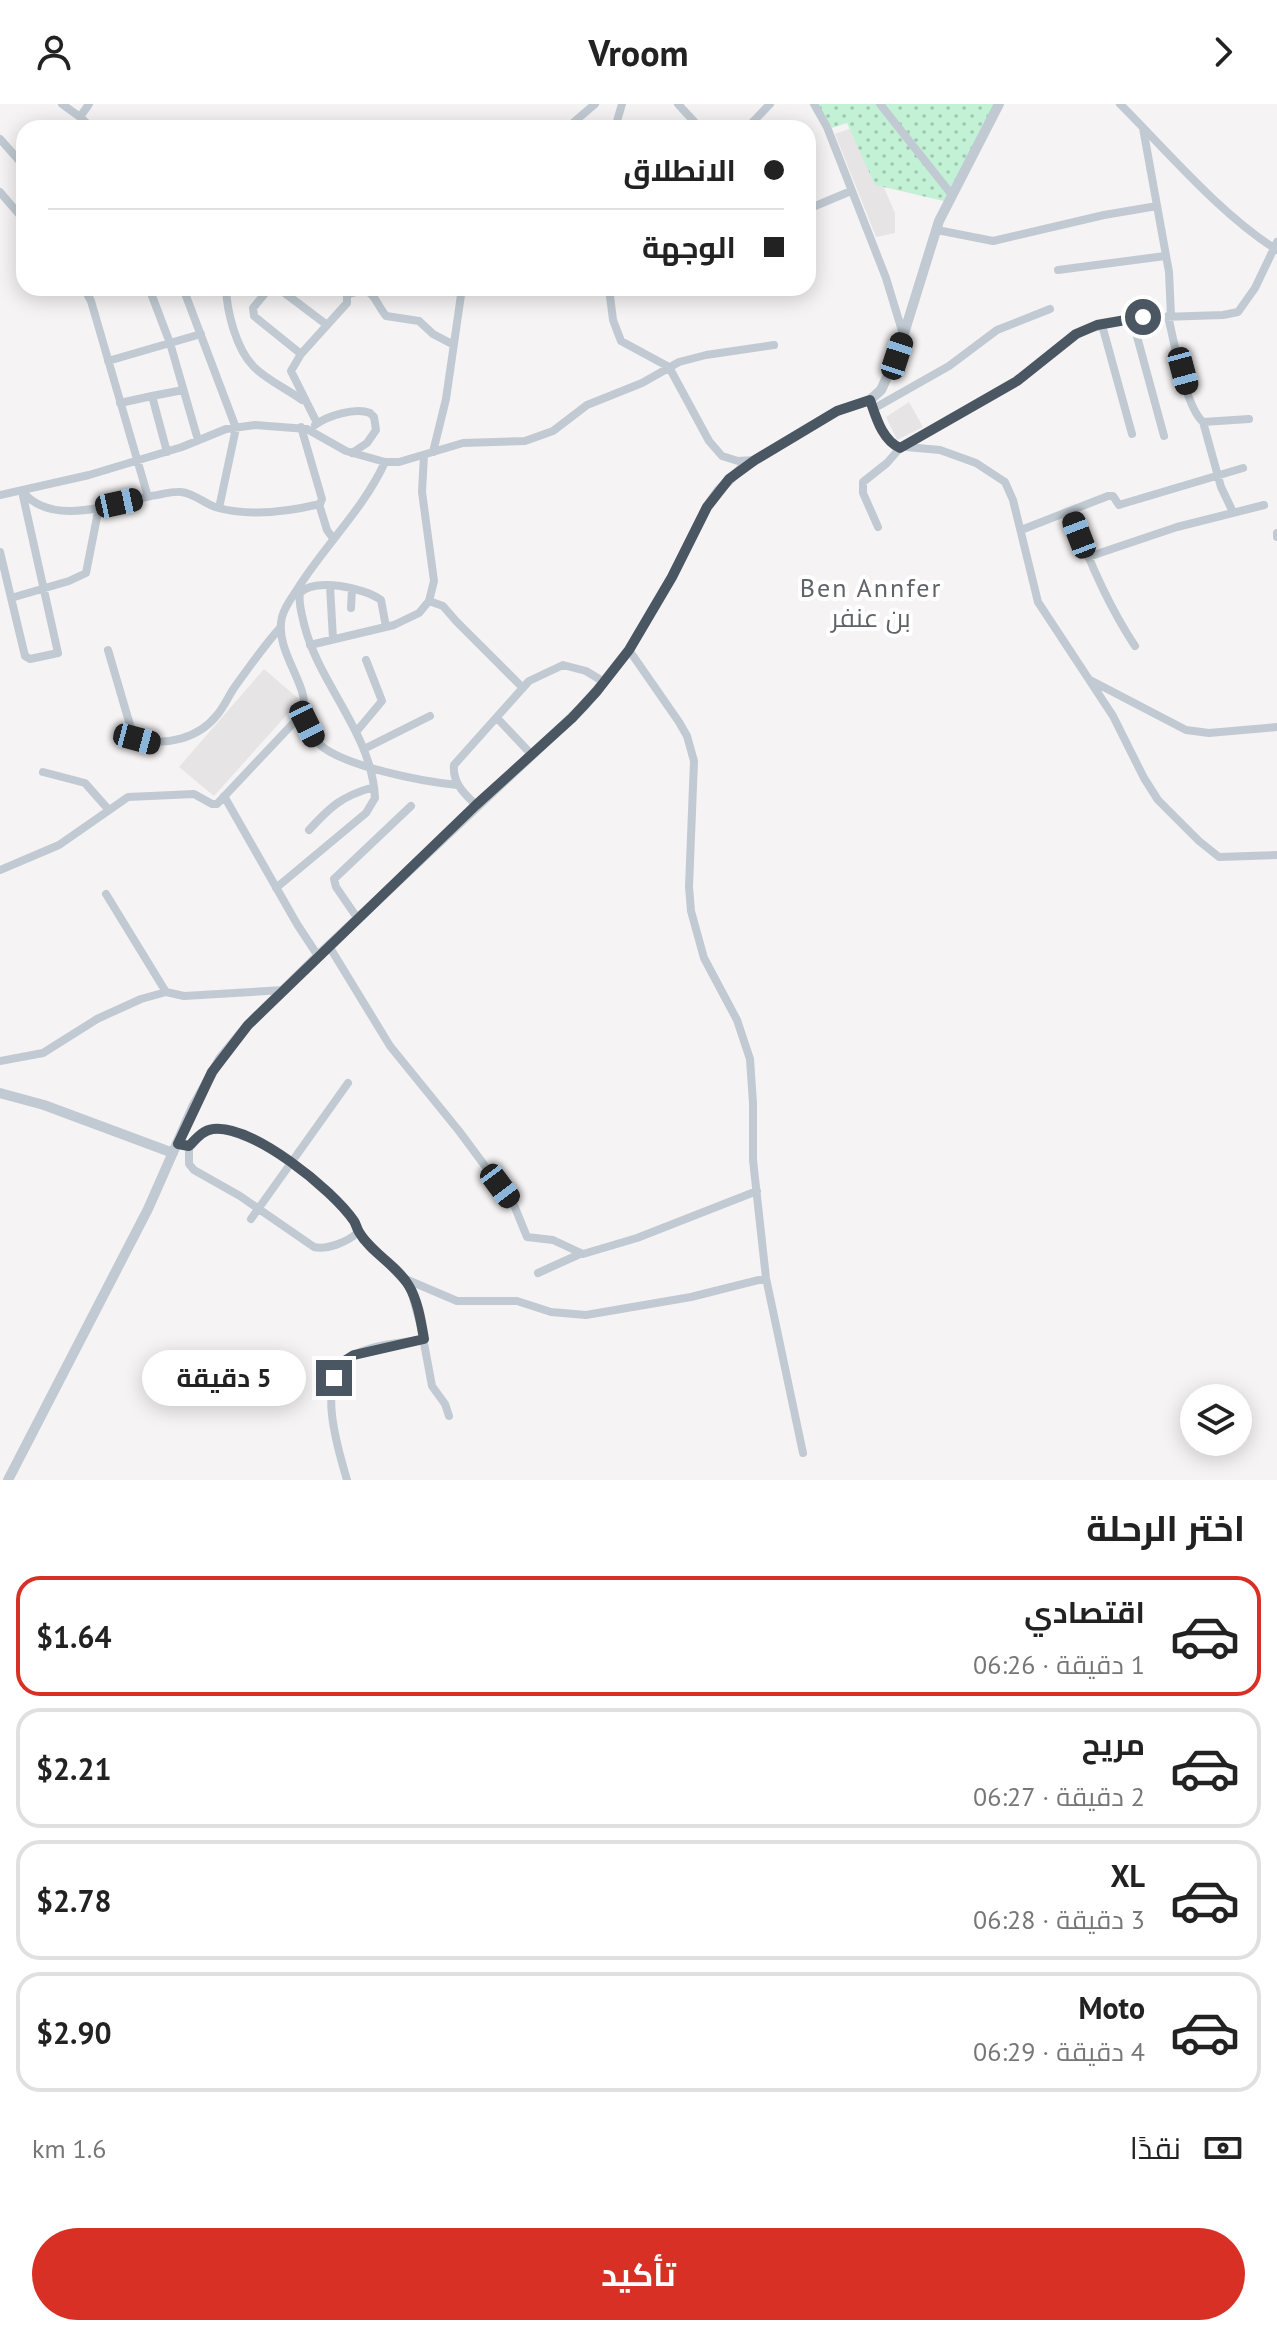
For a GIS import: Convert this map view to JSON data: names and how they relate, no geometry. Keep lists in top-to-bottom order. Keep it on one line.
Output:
{"districts":["Ben Annfer بن عنفر"],"page":{"header":"Vroom","banner":["الانطلاق","الوجهة"],"bubble":"5 دقيقة","heading":"اختر الرحلة","list":[{"name":"اقتصادي","note":"1 دقيقة · 06:26","value":"$1.64"},{"name":"مريح","note":"2 دقيقة · 06:27","value":"$2.21"},{"name":"XL","note":"3 دقيقة · 06:28","value":"$2.78"},{"name":"Moto","note":"4 دقيقة · 06:29","value":"$2.90"}],"pay":["نقدًا","1.6 km"],"buttons":"تأكيد"}}
